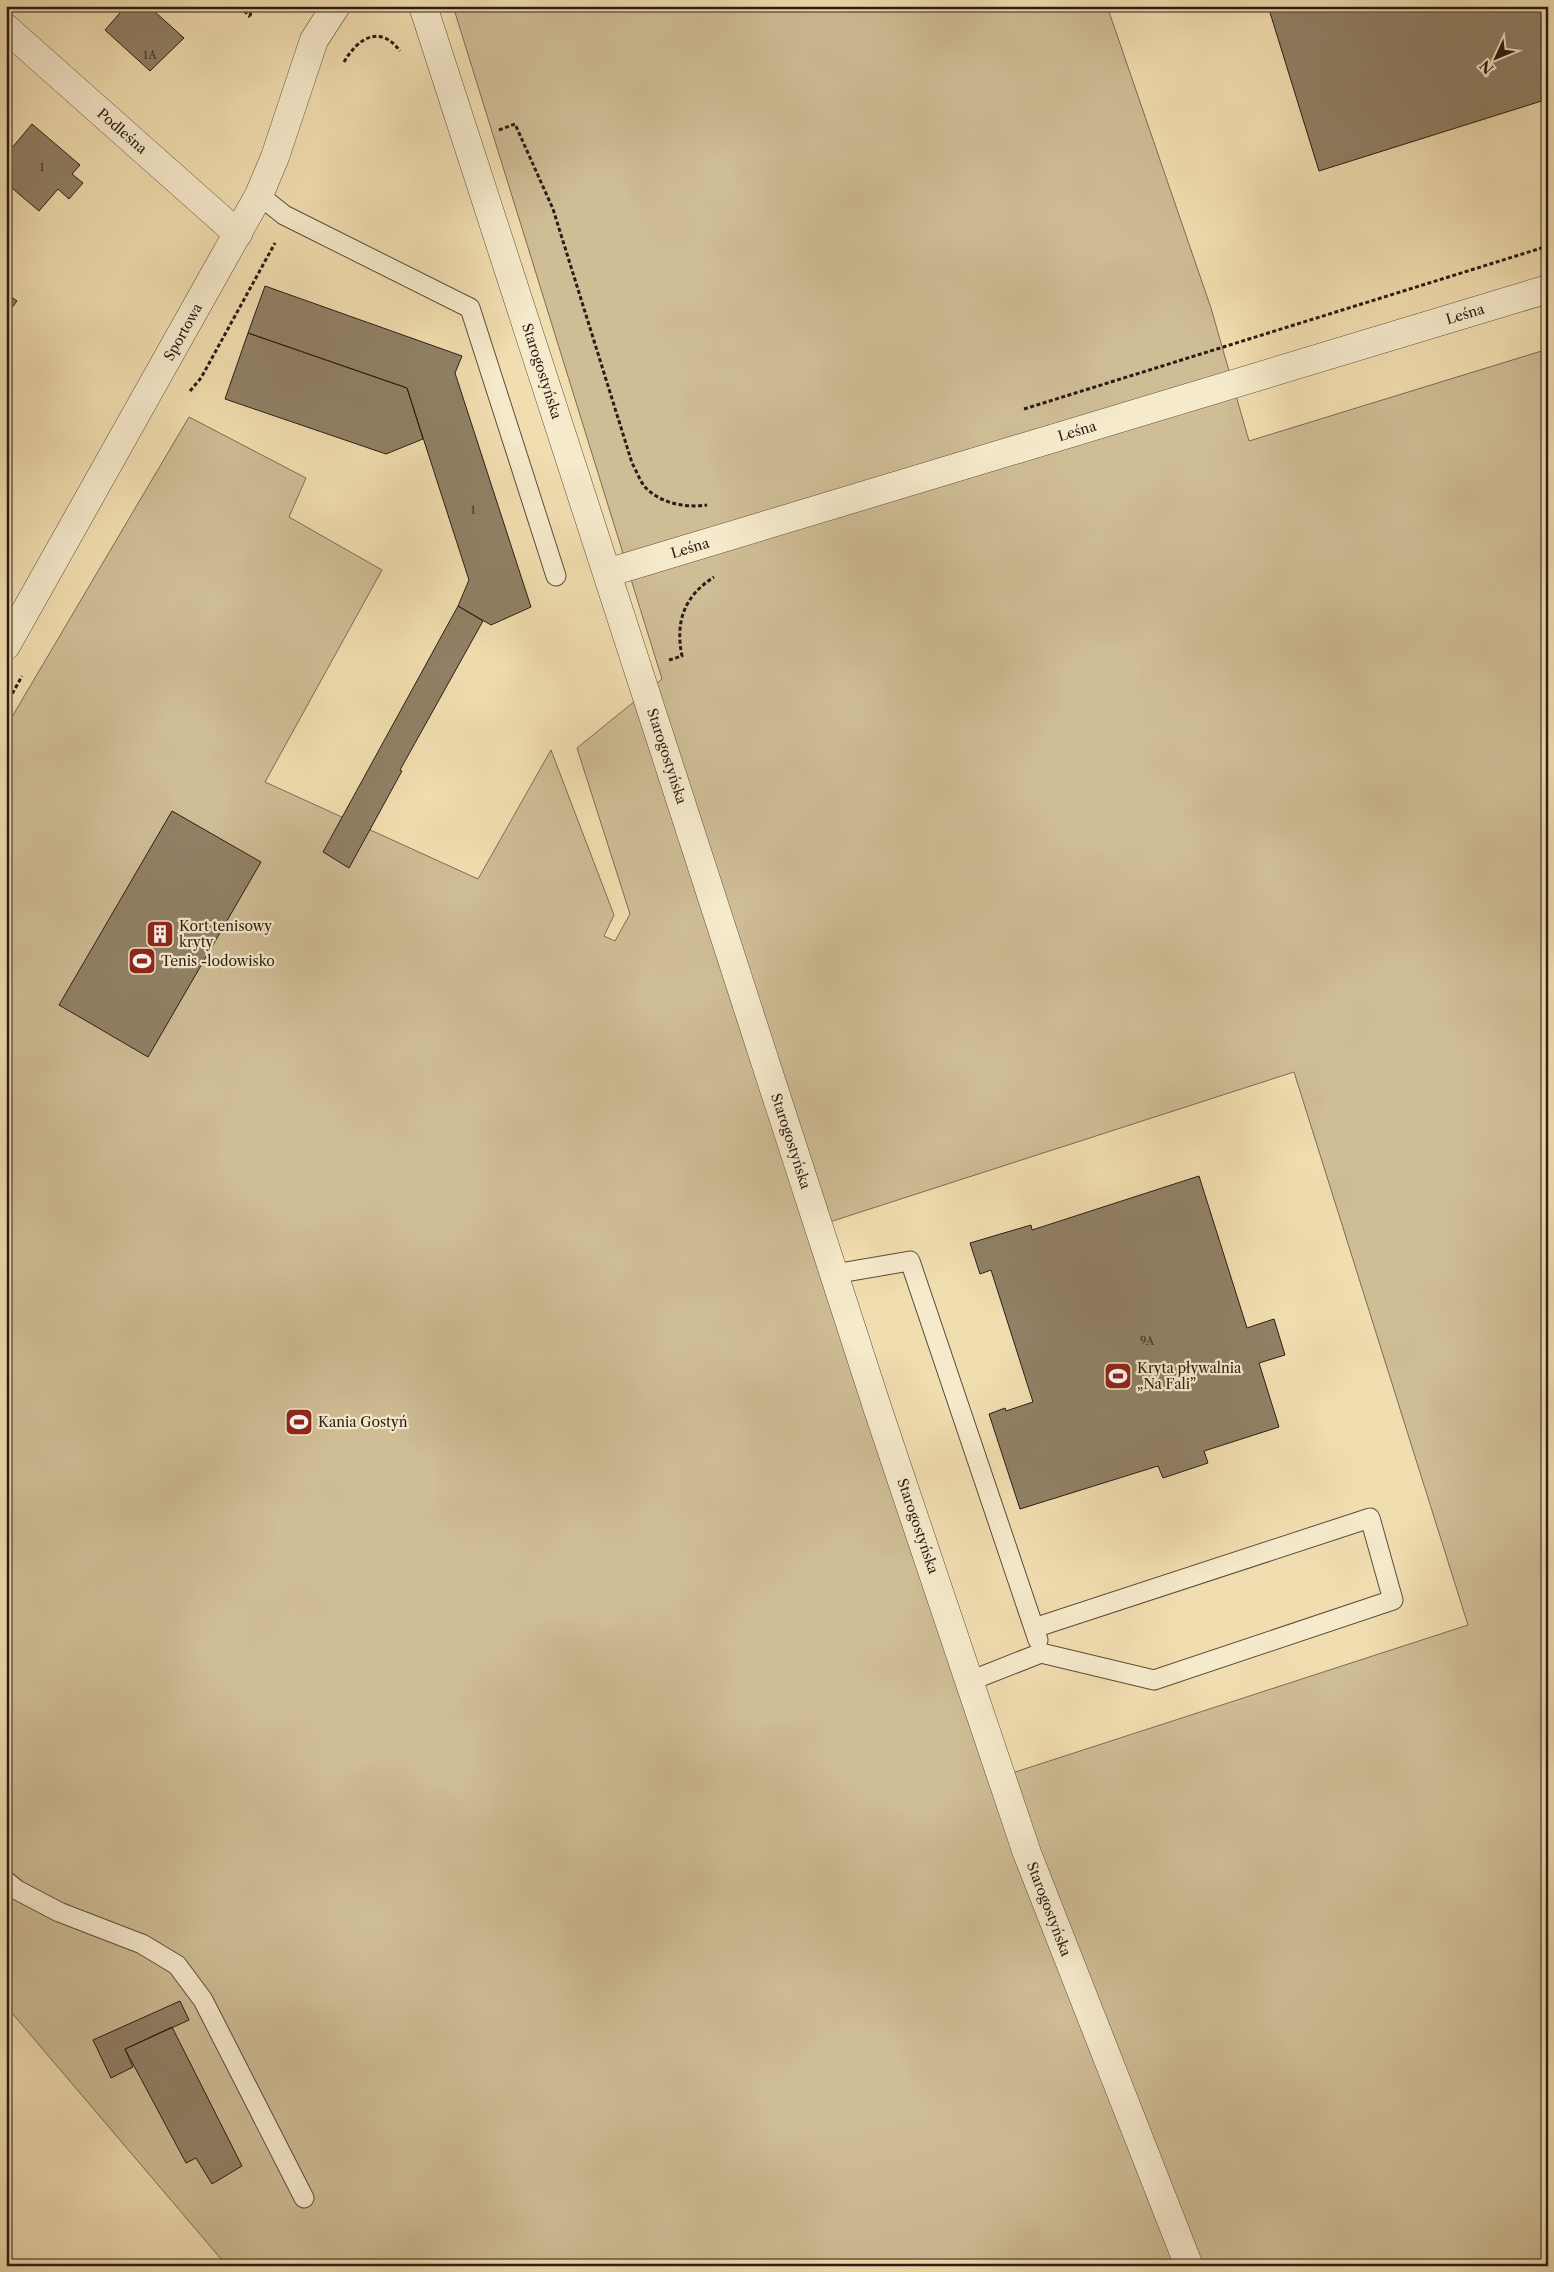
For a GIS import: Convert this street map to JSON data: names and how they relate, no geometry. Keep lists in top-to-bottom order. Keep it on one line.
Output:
{"streets":{"street":["Podleśna","Leśna","Sportowa","Starogostyńska"]},"crossings":[["Podleśna","Sportowa"],["Leśna","Starogostyńska"]],"places":{"building":["Kort tenisowy kryty"],"sports":["Tenis -lodowisko","Kryta pływalnia „Na Fali”","Kania Gostyń"]},"house_numbers":["1A","1","1","9A"],"north":"bottom left"}
